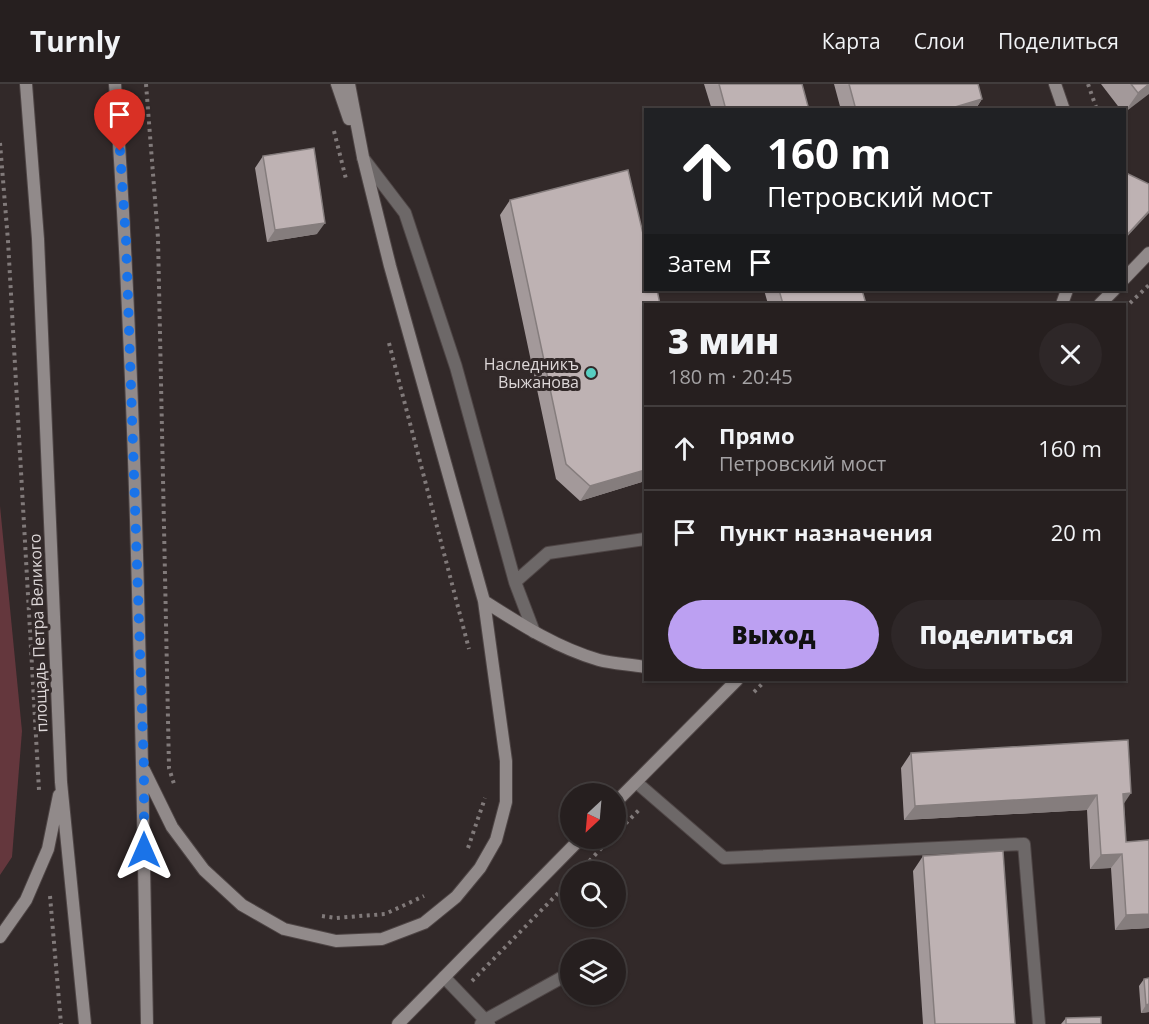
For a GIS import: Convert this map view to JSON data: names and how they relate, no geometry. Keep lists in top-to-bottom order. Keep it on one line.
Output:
{"streets":{"main road":["площадь Петра Великого"]},"places":["Наследникъ Выжанова"],"north":"bottom left","page":{"header":"Turnly","nav":["Карта","Слои","Поделиться"],"turn":["160 m","Петровский мост"],"then":"Затем","heading":["3 мин","180 m · 20:45"],"list":[{"name":"Прямо","note":"Петровский мост","value":"160 m"},{"name":"Пункт назначения","value":"20 m"}],"buttons":["Выход","Поделиться"]}}
